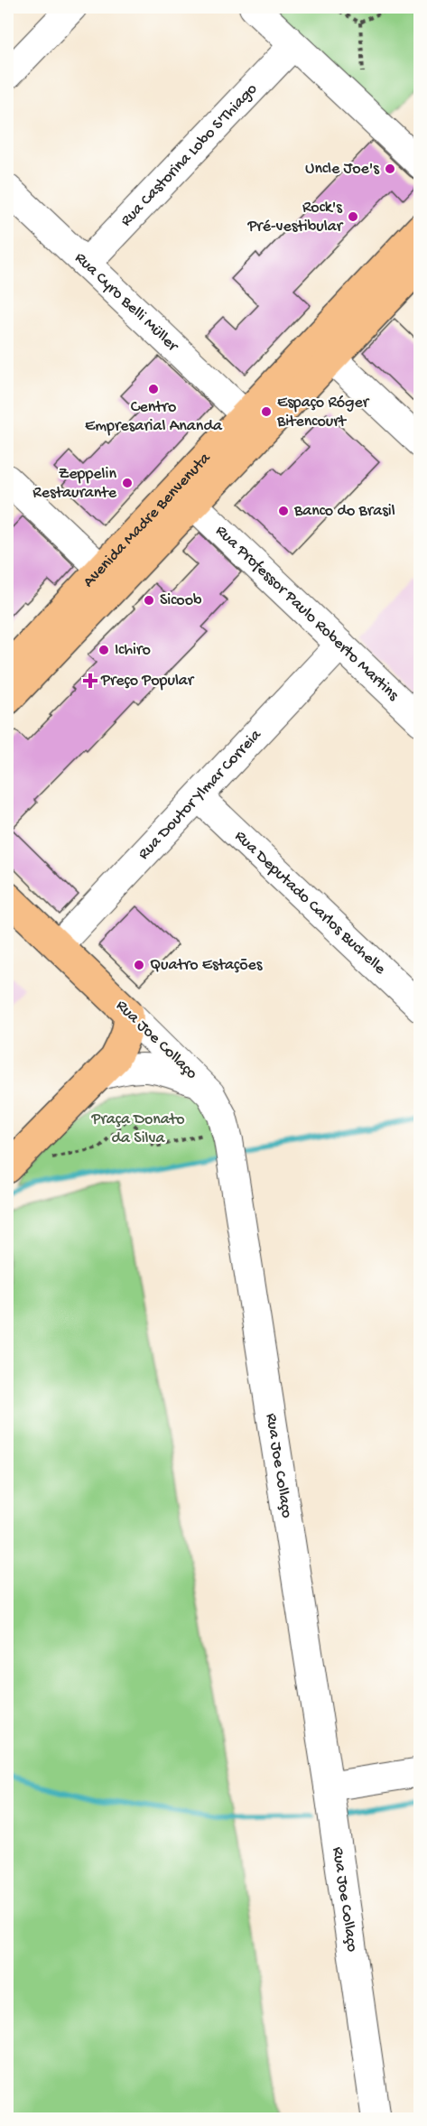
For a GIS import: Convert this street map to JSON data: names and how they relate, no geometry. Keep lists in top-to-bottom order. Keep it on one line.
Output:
{"streets":{"main road":["Avenida Madre Benvenuta","Rua Joe Collaço"],"street":["Rua Castorina Lobo S'Thiago","Rua Cyro Belli Müller","Rua Professor Paulo Roberto Martins","Rua Doutor Ylmar Correia","Rua Deputado Carlos Buchelle"]},"crossings":[["Rua Castorina Lobo S'Thiago","Rua Cyro Belli Müller"],["Rua Cyro Belli Müller","Avenida Madre Benvenuta"],["Avenida Madre Benvenuta","Rua Professor Paulo Roberto Martins"],["Rua Professor Paulo Roberto Martins","Rua Doutor Ylmar Correia"],["Rua Doutor Ylmar Correia","Rua Deputado Carlos Buchelle"],["Rua Doutor Ylmar Correia","Rua Joe Collaço"]],"parks":["Praça Donato da Silva"],"places":{"other":["Uncle Joe's","Rock's Pré-vestibular","Centro Empresarial Ananda","Espaço Róger Bitencourt","Zeppelin Restaurante","Banco do Brasil","Sicoob","Ichiro","Quatro Estações"],"health":["Preço Popular"]}}
